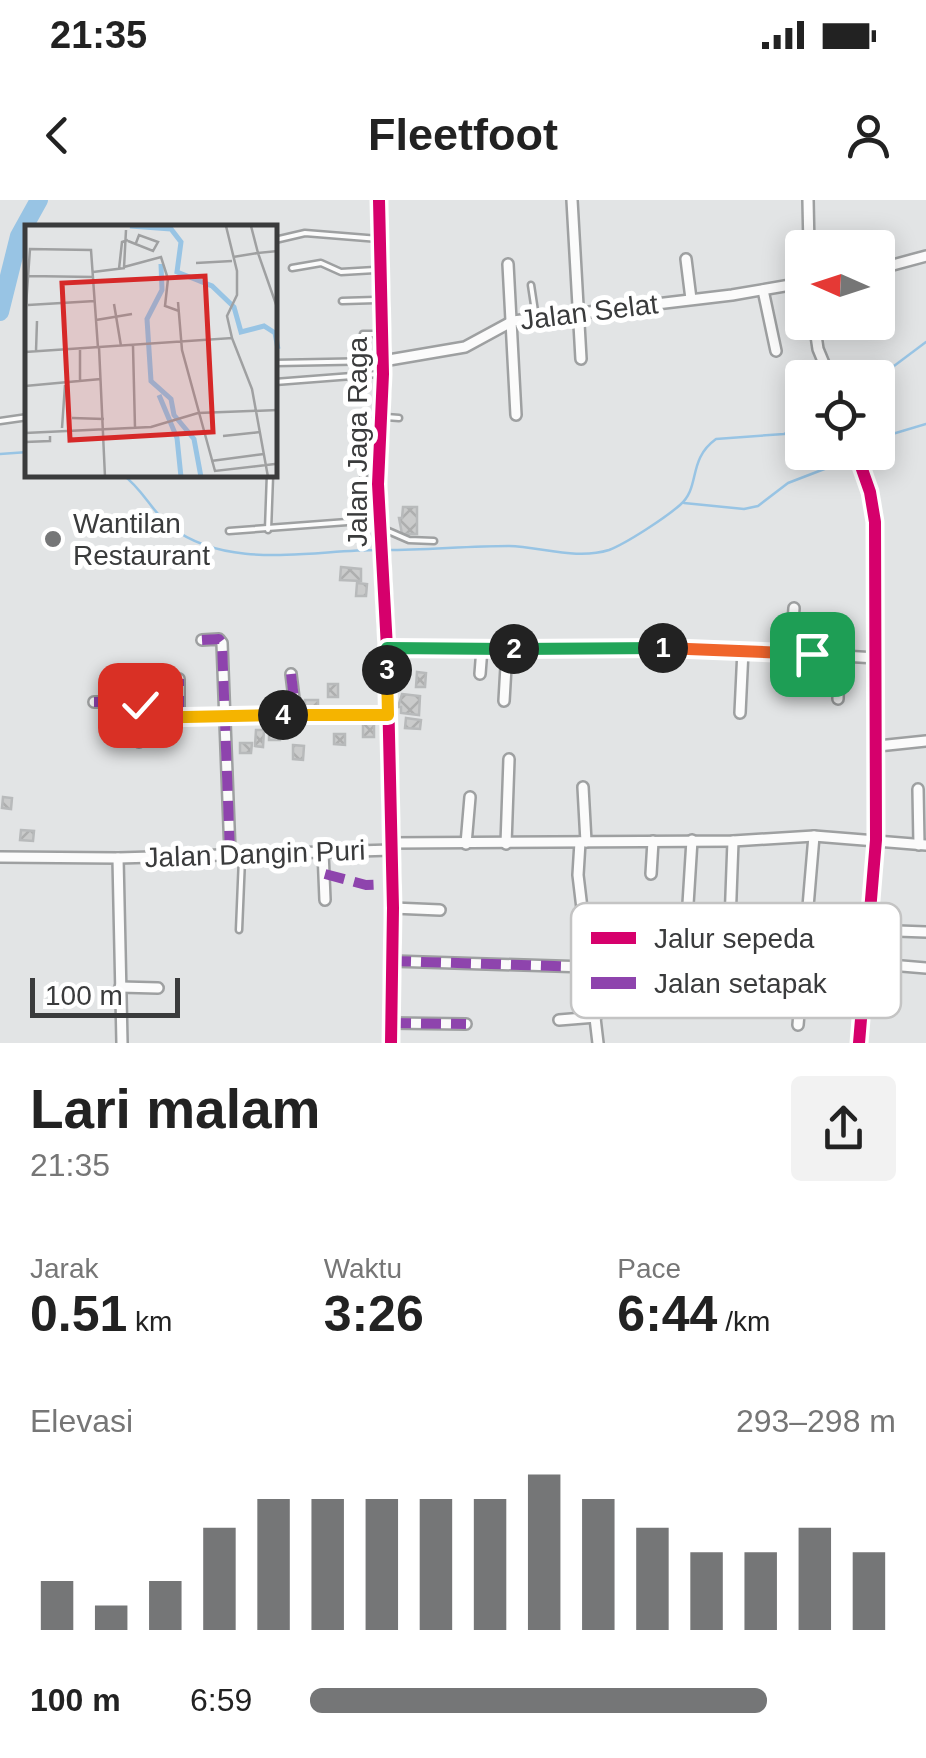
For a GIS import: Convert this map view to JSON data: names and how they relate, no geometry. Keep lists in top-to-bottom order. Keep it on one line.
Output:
{"streets":{"street":["Jalan Selat","Jalan Jaga Raga","Jalan Dangin Puri"]},"crossings":[["Jalan Selat","Jalan Jaga Raga"],["Jalan Jaga Raga","Jalan Dangin Puri"]],"places":["Wantilan Restaurant"],"legend":["Jalur sepeda","Jalan setapak"],"scale_bar":"100 m","north":"left","page":{"status":"21:35","header":"Fleetfoot","pins":["1","2","3","4"],"scale":"100 m","heading":["Lari malam","21:35"],"stats":[["Jarak","0.51 km"],["Waktu","3:26"],["Pace","6:44 /km"]],"chart":["Elevasi","293–298 m"],"list":[{"name":"100 m","note":"6:59"}]}}
